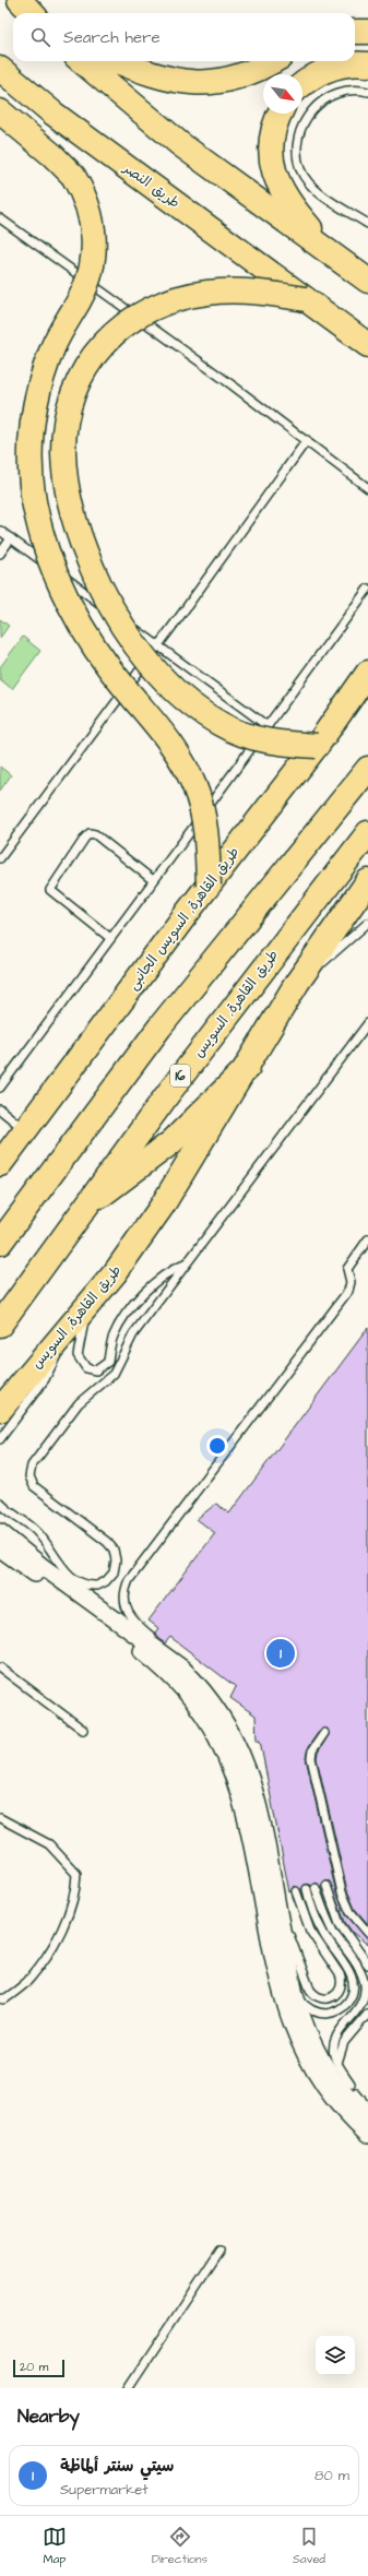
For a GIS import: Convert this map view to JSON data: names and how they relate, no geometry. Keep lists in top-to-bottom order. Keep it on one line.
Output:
{"streets":{"main road":["طريق النصر","طريق القاهرة, السويس الجانبى","طريق القاهرة, السويس","16"]},"scale_bar":"20 m","north":"bottom right","page":{"search":"Search here","pins":"1","scale":"20 m","heading":"Nearby","list":[{"mark":"1","name":"سيتي سنتر ألماظة","note":"Supermarket","value":"80 m"}],"nav":["Map","Directions","Saved"]}}
